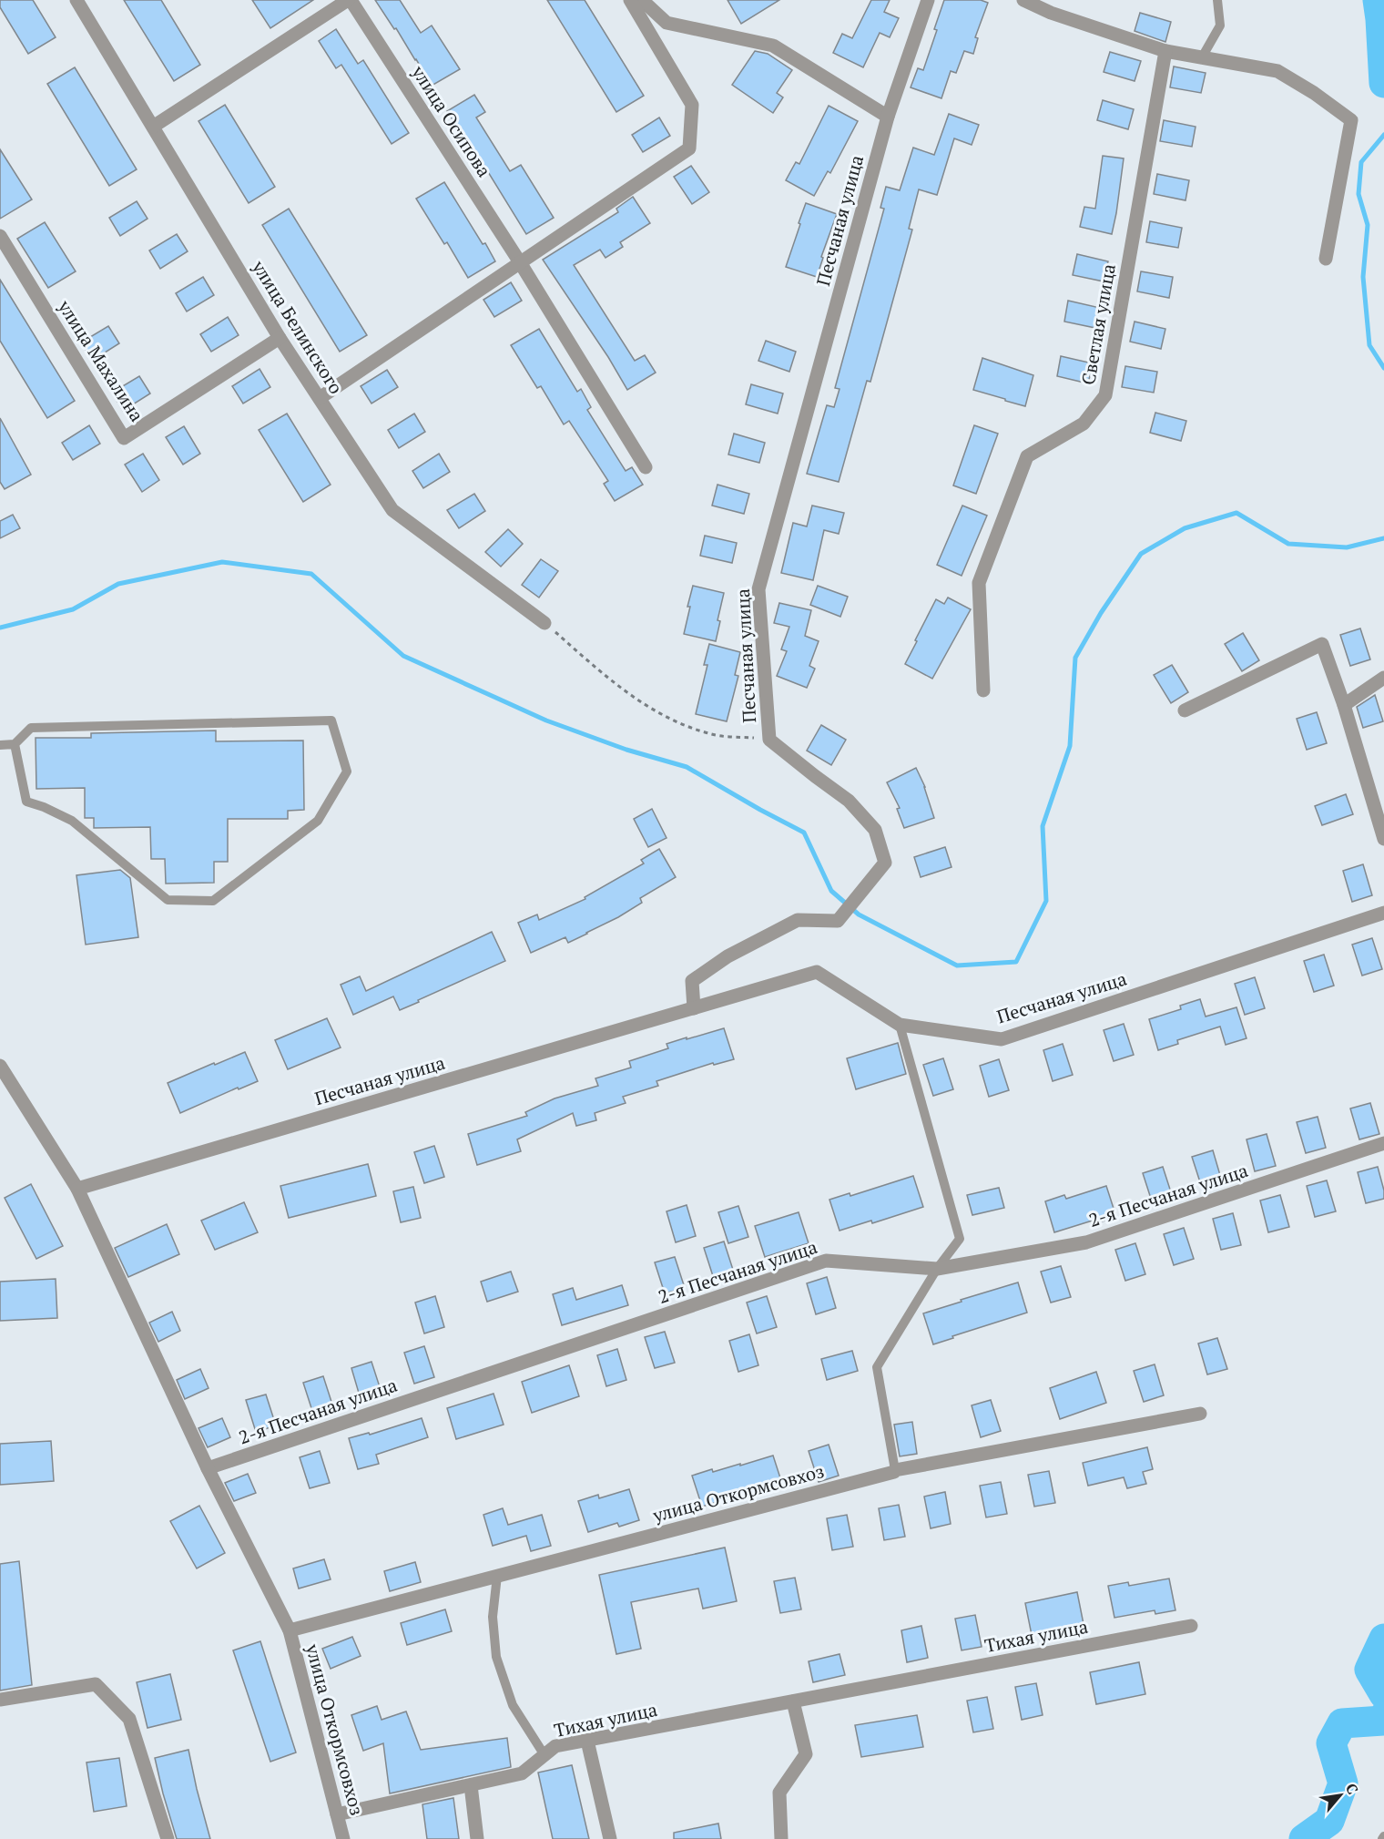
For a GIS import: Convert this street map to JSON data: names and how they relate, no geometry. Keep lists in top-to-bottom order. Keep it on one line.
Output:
{"streets":{"street":["улица Осипова","Песчаная улица","Светлая улица","улица Белинского","улица Махалина","2-я Песчаная улица","улица Откормсовхоз","Тихая улица"]},"crossings":[["улица Осипова","улица Белинского"],["улица Белинского","улица Махалина"],["2-я Песчаная улица","улица Откормсовхоз"],["улица Откормсовхоз","Тихая улица"]],"north":"top right"}
